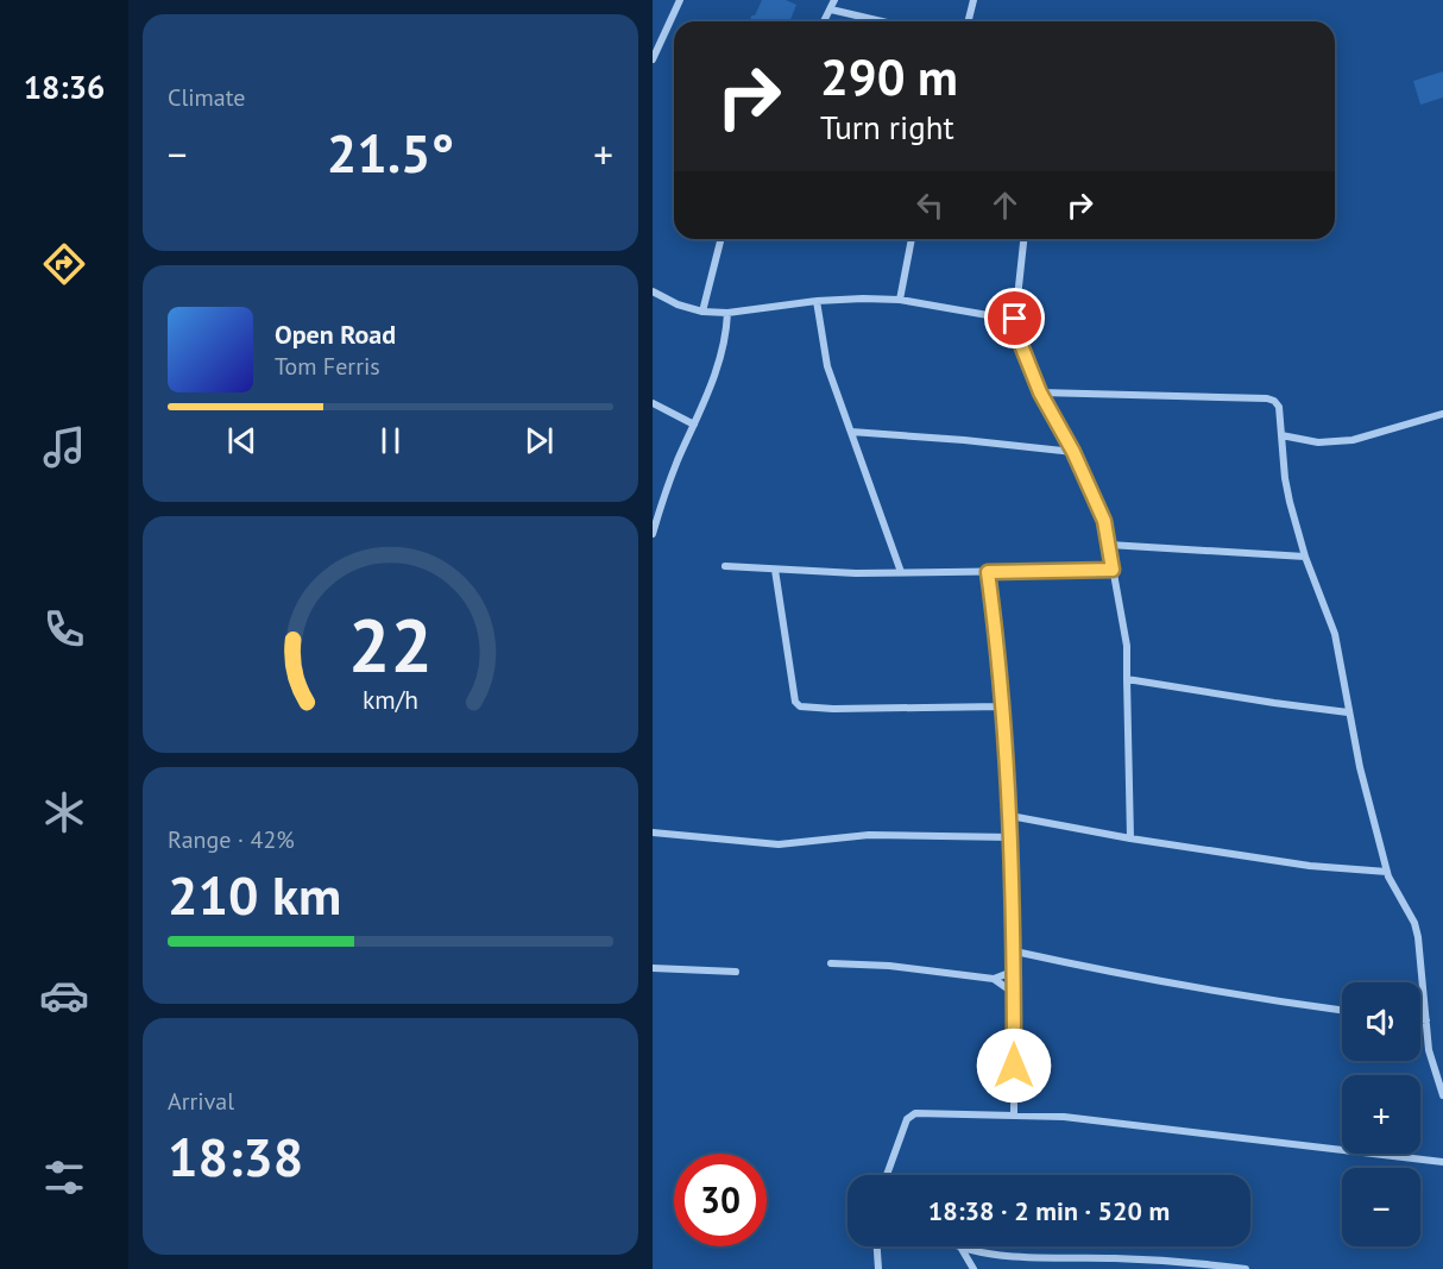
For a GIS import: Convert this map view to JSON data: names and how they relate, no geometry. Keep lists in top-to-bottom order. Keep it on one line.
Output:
{"page":{"tabs":"18:36","tile":["Climate",["Range · 42%","210 km"],["Arrival","18:38"]],"turn":["290 m","Turn right"],"heat":["−","21.5°","+"],"song":["Open Road","Tom Ferris"],"map_buttons":["+","−"],"limit":"30","trip":"18:38 · 2 min · 520 m","gauge":["22","km/h"]}}
